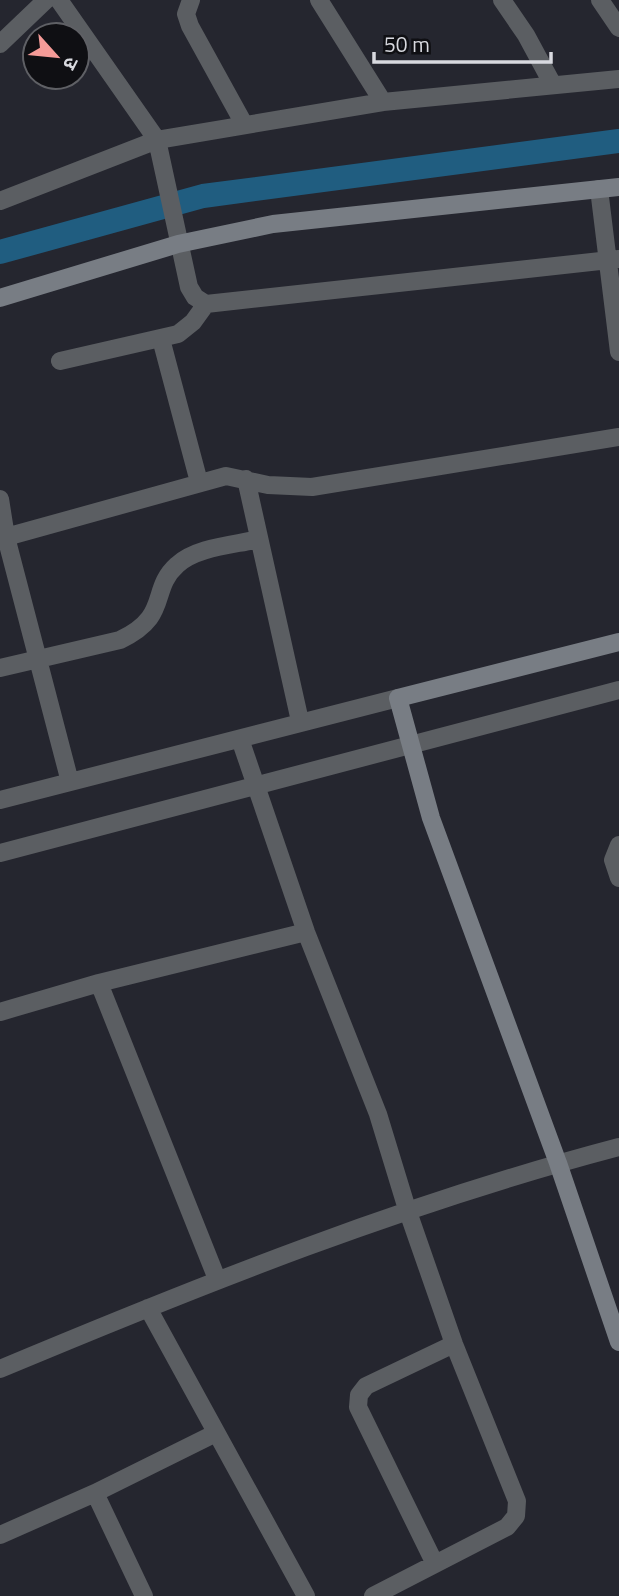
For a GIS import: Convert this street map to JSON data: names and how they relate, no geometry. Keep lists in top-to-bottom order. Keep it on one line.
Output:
{"scale_bar":"50 m","north":"bottom right"}
